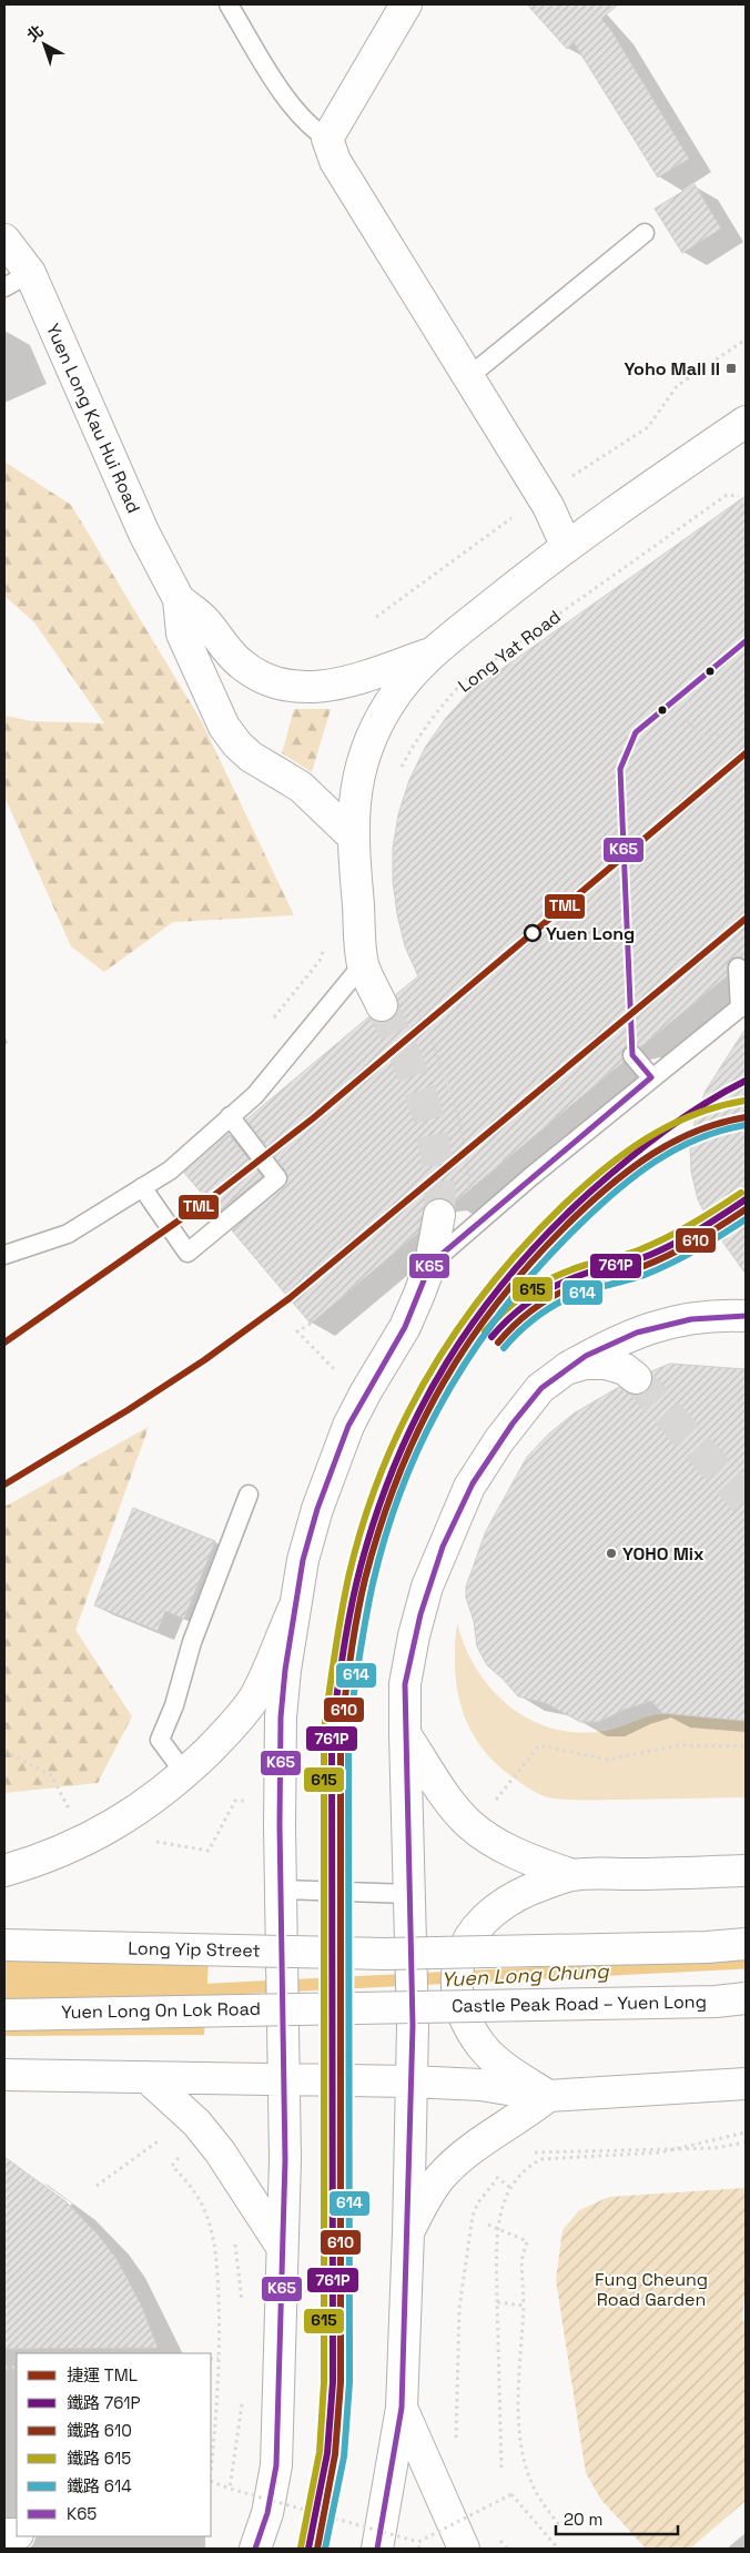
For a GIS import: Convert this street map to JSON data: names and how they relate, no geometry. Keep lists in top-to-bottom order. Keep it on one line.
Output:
{"streets":{"main road":["Yuen Long Kau Hui Road","Long Yip Street","Castle Peak Road – Yuen Long","Yuen Long On Lok Road"],"path":["Long Yat Road"]},"crossings":[["Castle Peak Road – Yuen Long","Yuen Long On Lok Road"]],"water":["Yuen Long Chung"],"parks":["Fung Cheung Road Garden"],"places":{"transit":["Yoho Mall II"],"other":["Yuen Long","YOHO Mix"]},"lines":["transit line K65","metro line TML","rail line 761P","rail line 615","rail line 610","rail line 614"],"legend":["捷運 TML","鐵路 761P","鐵路 610","鐵路 615","鐵路 614","K65"],"scale_bar":"20 m","north":"top left"}
